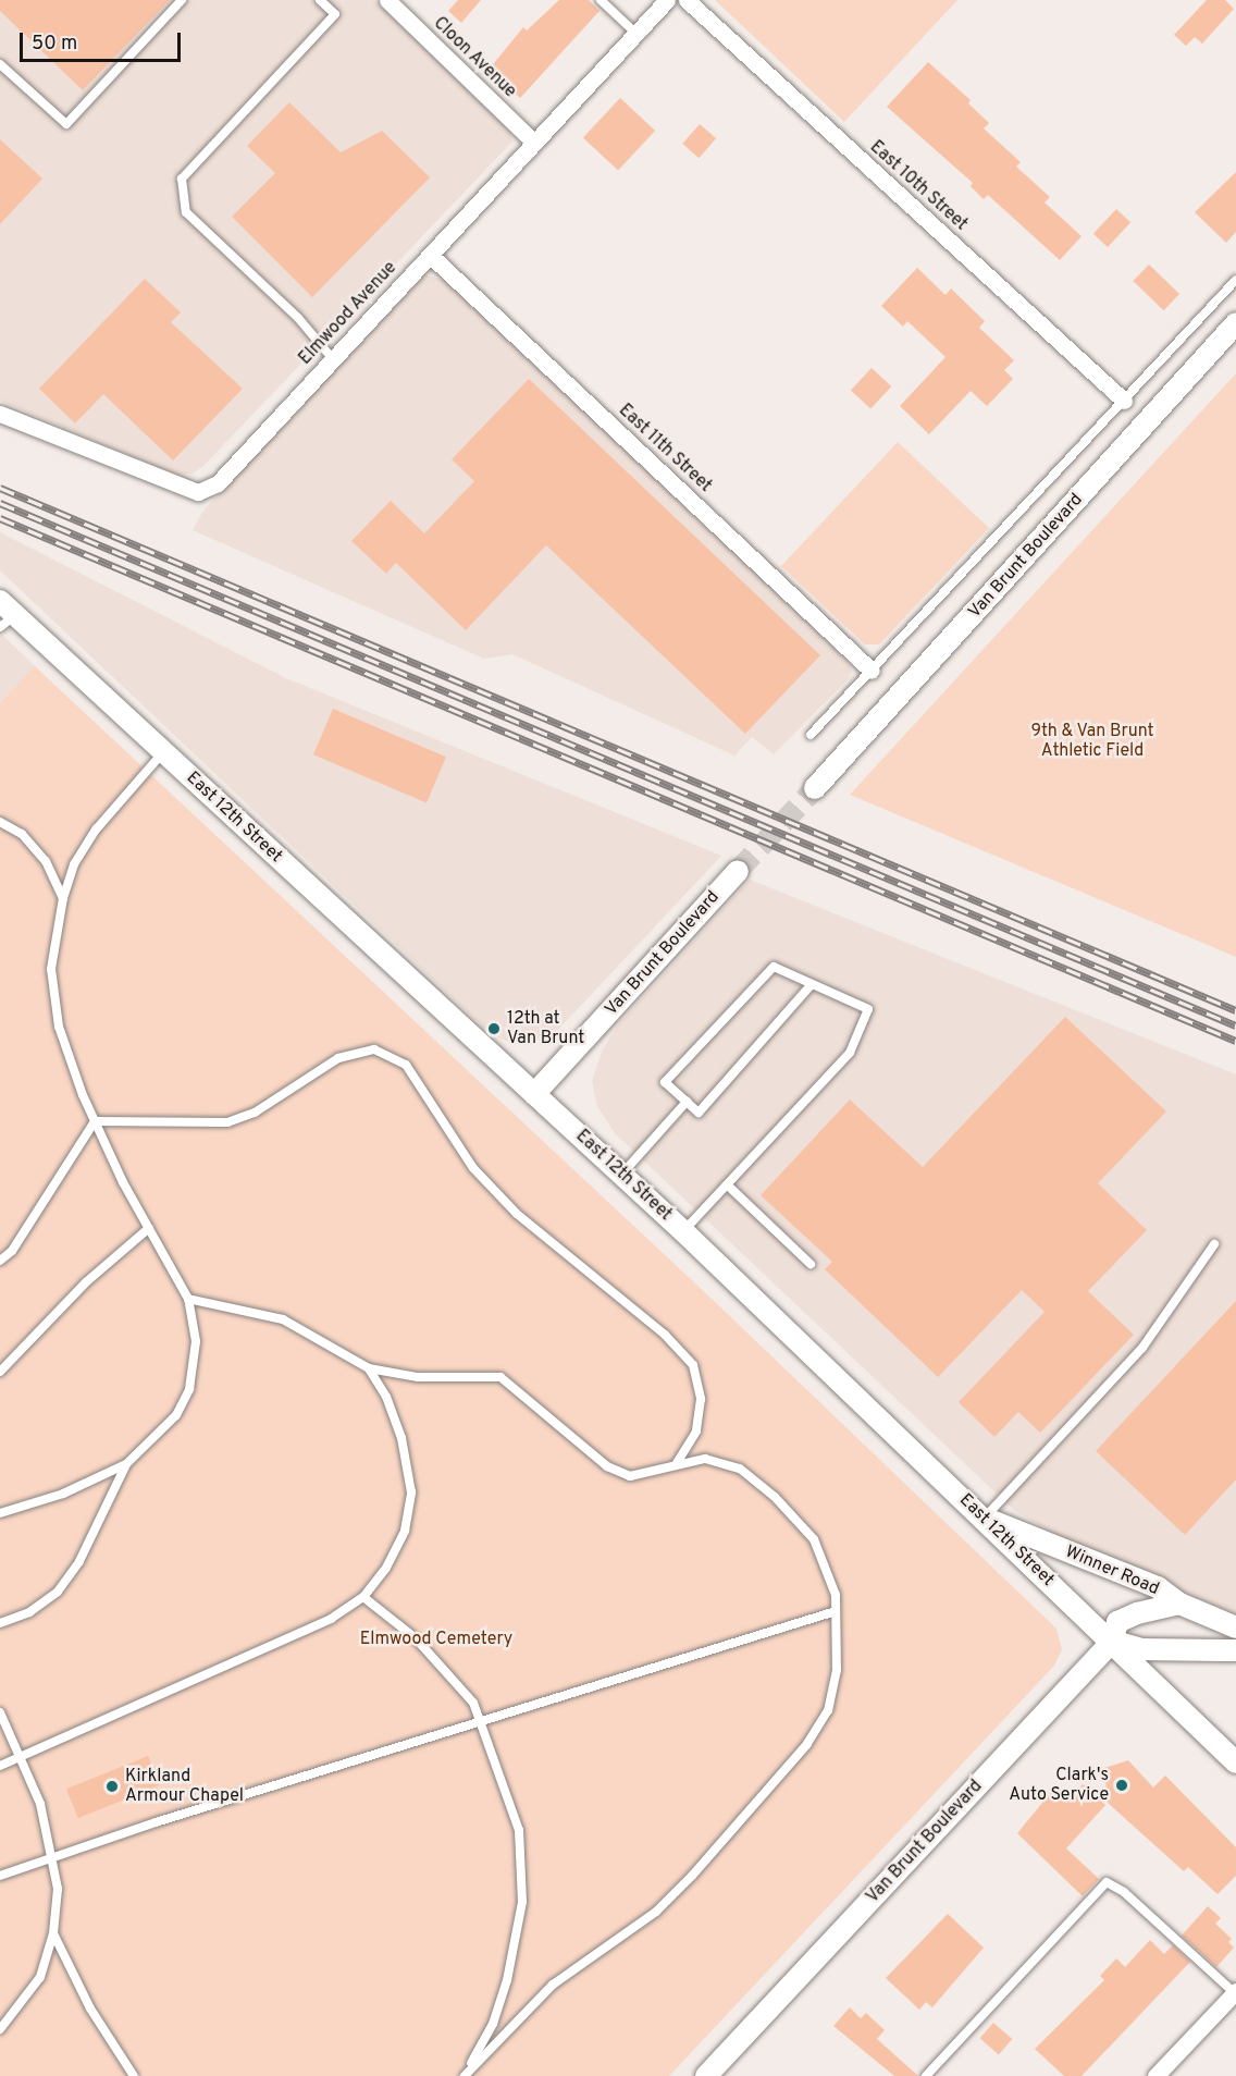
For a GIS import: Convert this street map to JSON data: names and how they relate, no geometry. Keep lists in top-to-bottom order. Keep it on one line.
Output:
{"streets":{"street":["Cloon Avenue","East 10th Street","Elmwood Avenue","East 11th Street","Van Brunt Boulevard","East 12th Street","Winner Road"]},"crossings":[["Cloon Avenue","Elmwood Avenue"],["Elmwood Avenue","East 11th Street"],["Van Brunt Boulevard","East 12th Street"],["Van Brunt Boulevard","Winner Road"],["East 12th Street","Winner Road"]],"parks":["9th & Van Brunt Athletic Field","Elmwood Cemetery"],"places":["12th at Van Brunt","Clark's Auto Service","Kirkland Armour Chapel"],"scale_bar":"50 m"}
